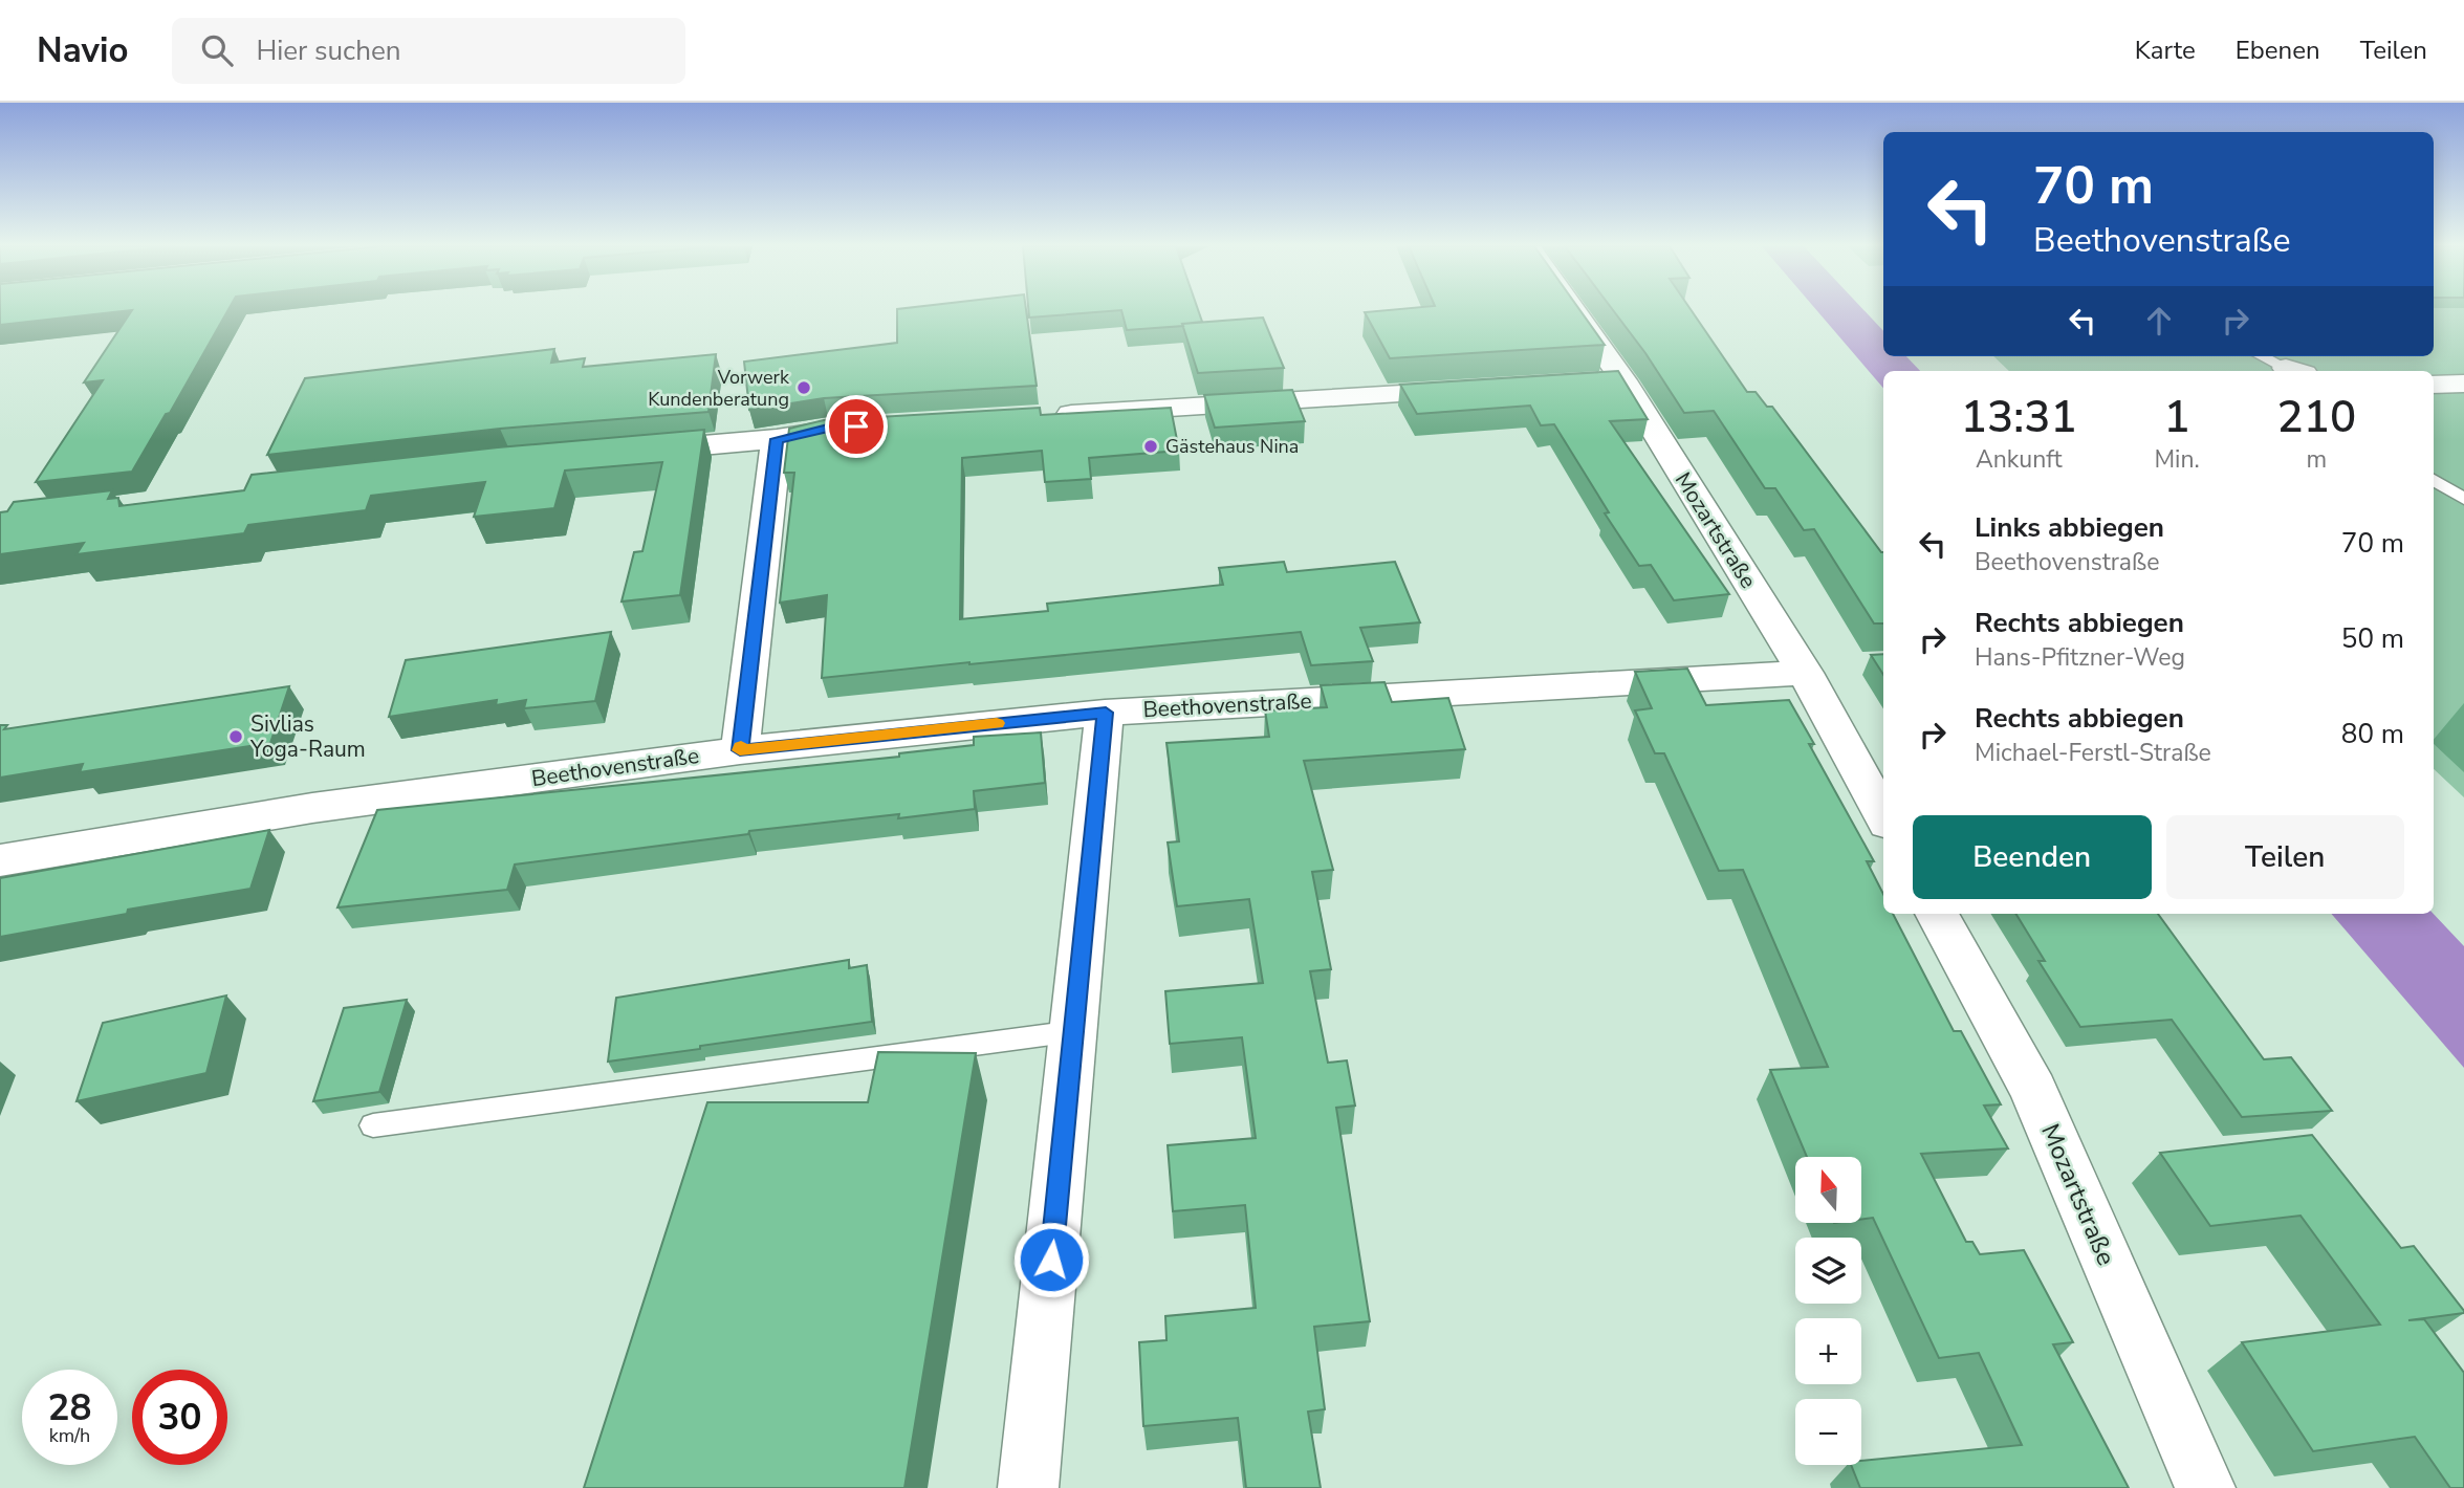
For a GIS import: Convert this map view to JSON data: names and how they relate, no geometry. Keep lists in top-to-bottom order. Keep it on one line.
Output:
{"streets":{"street":["Mozartstraße","Beethovenstraße"]},"crossings":[["Mozartstraße","Beethovenstraße"]],"places":["Vorwerk Kundenberatung","Gästehaus Nina","Sivlias Yoga-Raum"],"north":"top","page":{"header":"Navio","search":"Hier suchen","nav":["Karte","Ebenen","Teilen"],"turn":["70 m","Beethovenstraße"],"eta":["13:31","Ankunft","1","Min.","210","m"],"list":[{"name":"Links abbiegen","note":"Beethovenstraße","value":"70 m"},{"name":"Rechts abbiegen","note":"Hans-Pfitzner-Weg","value":"50 m"},{"name":"Rechts abbiegen","note":"Michael-Ferstl-Straße","value":"80 m"}],"buttons":["Beenden","Teilen"],"map_buttons":["+","−"],"speed":"28 km/h","limit":"30"}}
